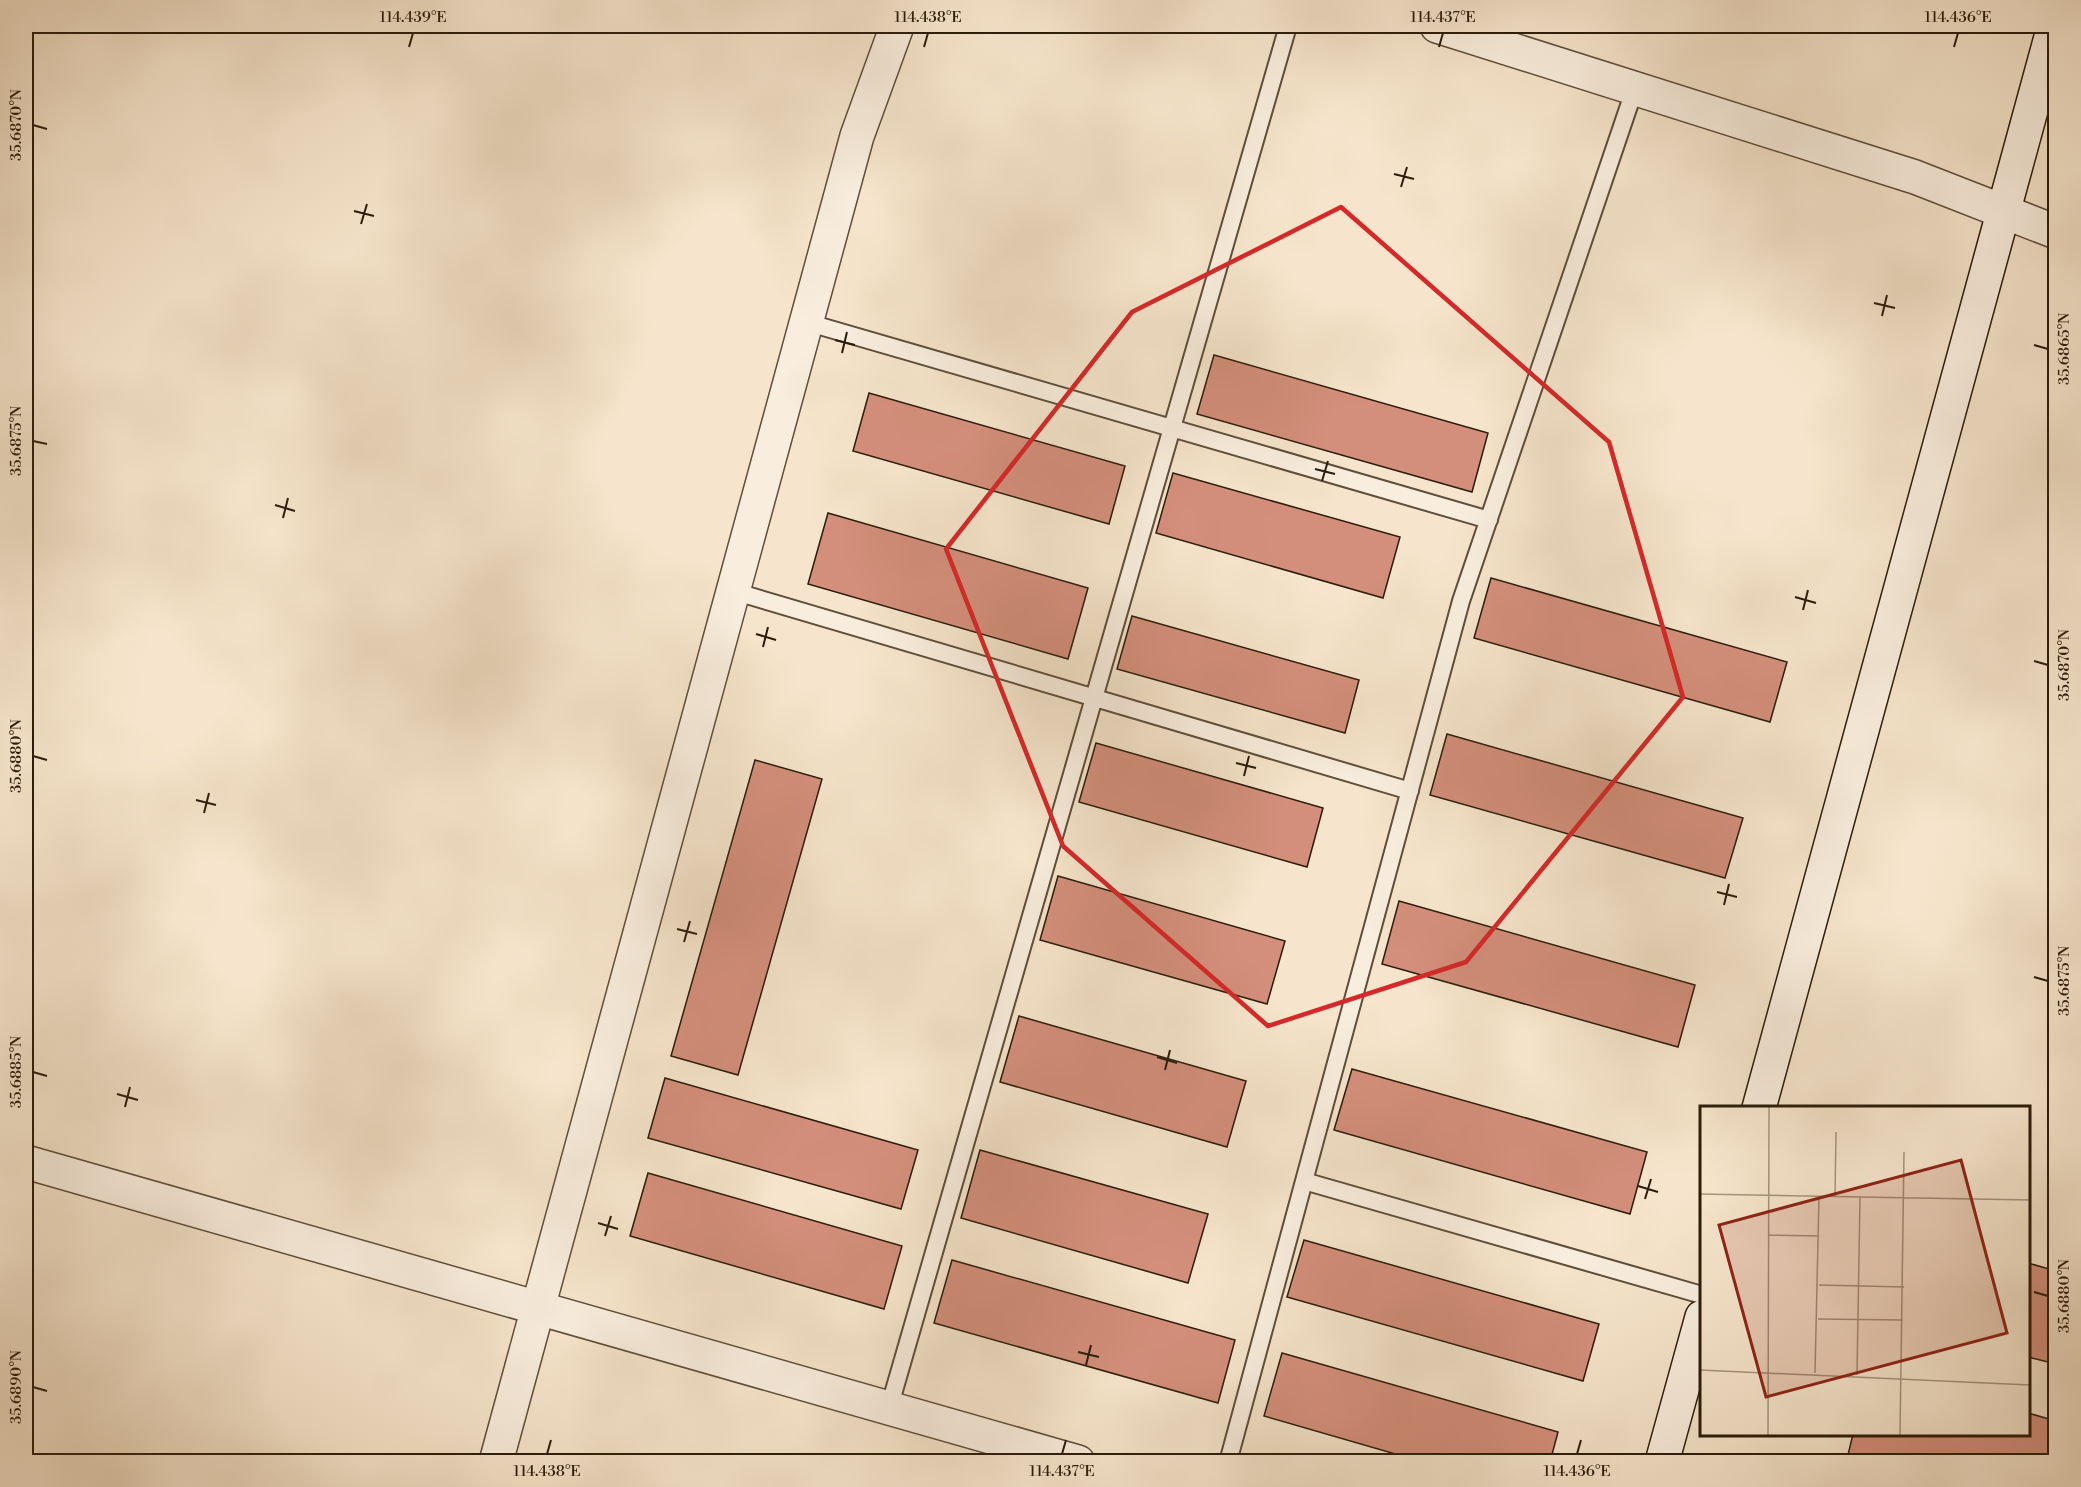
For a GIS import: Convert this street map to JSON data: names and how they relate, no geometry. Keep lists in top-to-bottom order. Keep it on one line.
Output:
{"coordinates":["114.439°E","114.438°E","114.437°E","114.436°E","35.6870°N","35.6865°N","35.6875°N","35.6880°N","35.6885°N","35.6890°N"]}
